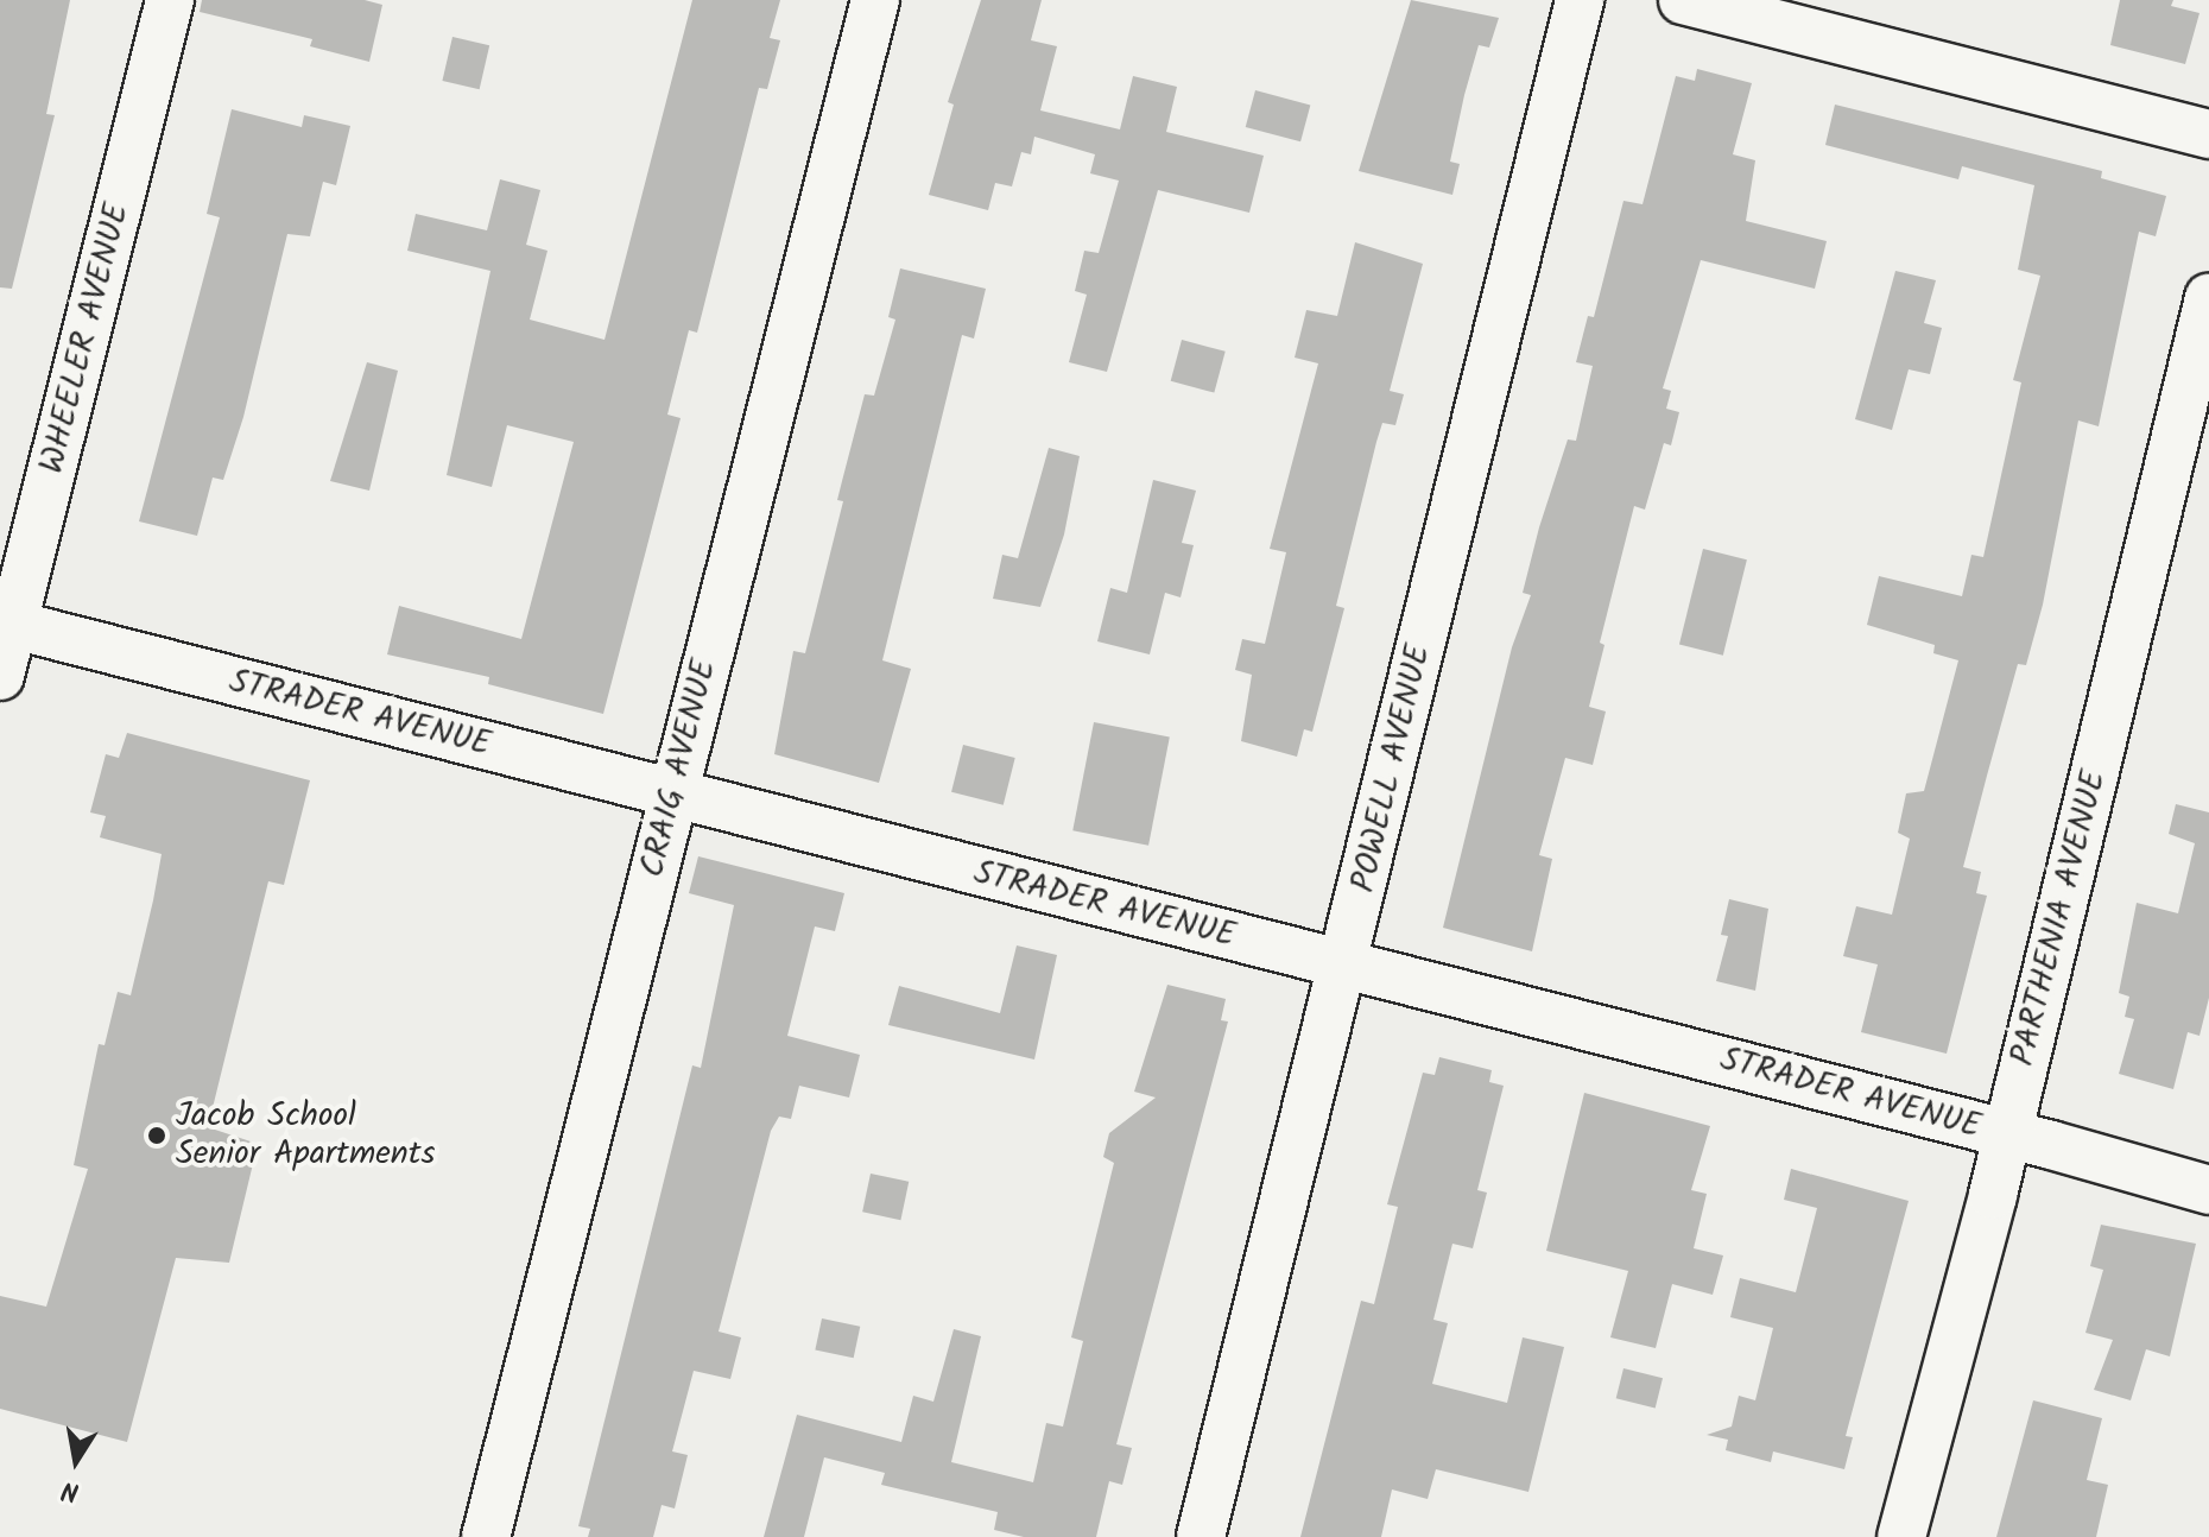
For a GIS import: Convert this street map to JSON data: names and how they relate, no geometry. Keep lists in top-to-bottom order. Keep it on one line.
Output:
{"streets":{"street":["WHEELER AVENUE","STRADER AVENUE","CRAIG AVENUE","POWELL AVENUE","PARTHENIA AVENUE"]},"crossings":[["WHEELER AVENUE","STRADER AVENUE"],["STRADER AVENUE","CRAIG AVENUE"],["STRADER AVENUE","POWELL AVENUE"],["STRADER AVENUE","PARTHENIA AVENUE"]],"places":["Jacob School Senior Apartments"],"north":"bottom"}
